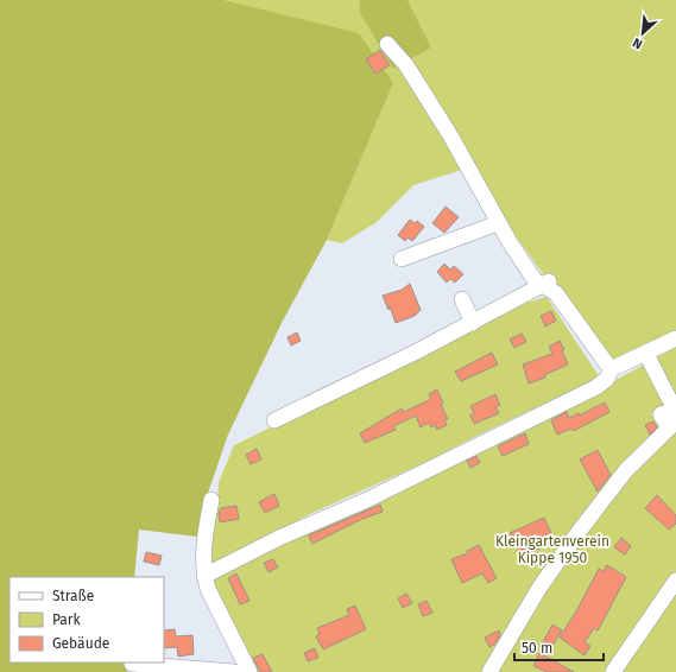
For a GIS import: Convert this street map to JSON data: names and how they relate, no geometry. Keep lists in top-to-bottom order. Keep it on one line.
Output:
{"parks":["Kleingartenverein Kippe 1950"],"legend":["Straße","Park","Gebäude"],"scale_bar":"50 m","north":"bottom left"}
